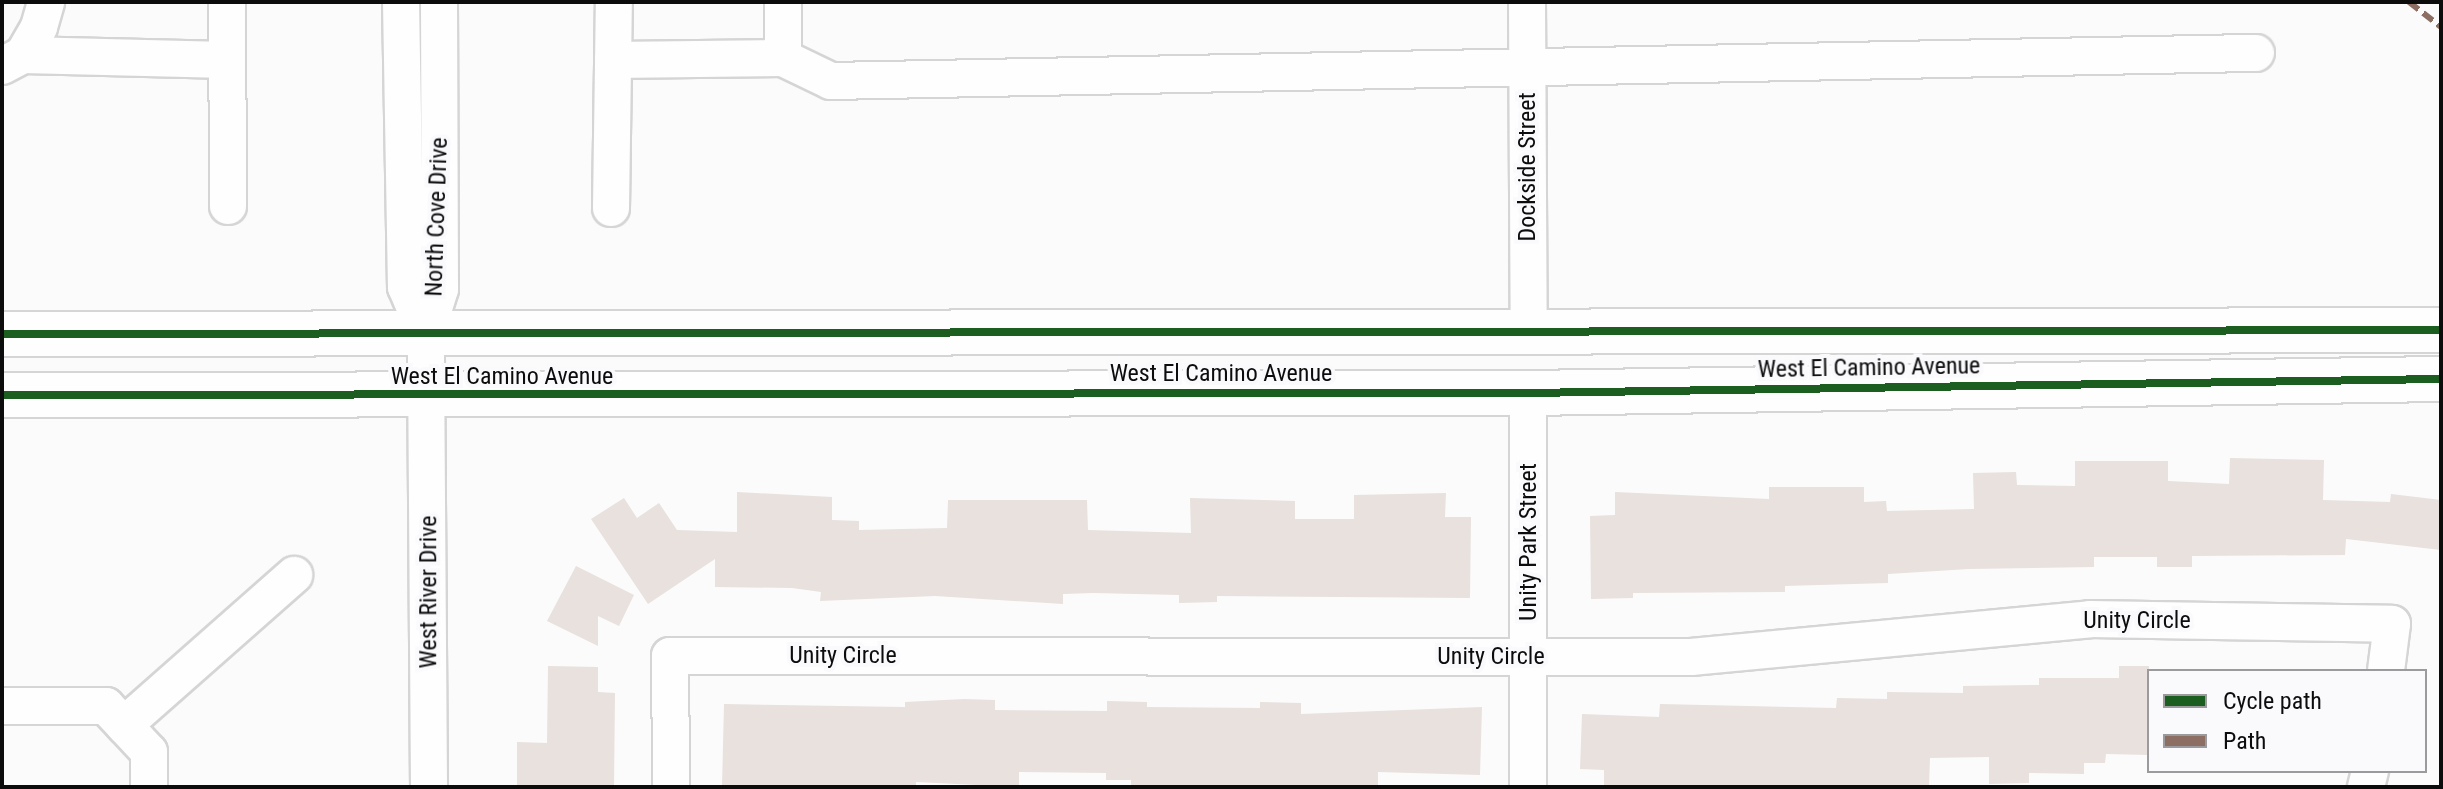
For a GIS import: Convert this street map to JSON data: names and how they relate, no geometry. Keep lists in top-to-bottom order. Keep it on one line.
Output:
{"streets":{"main road":["West El Camino Avenue"],"street":["Dockside Street","North Cove Drive","Unity Park Street","West River Drive","Unity Circle"]},"crossings":[["Dockside Street","West El Camino Avenue"],["North Cove Drive","West El Camino Avenue"],["North Cove Drive","West River Drive"],["West El Camino Avenue","Unity Park Street"],["West El Camino Avenue","West River Drive"],["Unity Park Street","Unity Circle"]],"legend":["Cycle path","Path"]}
